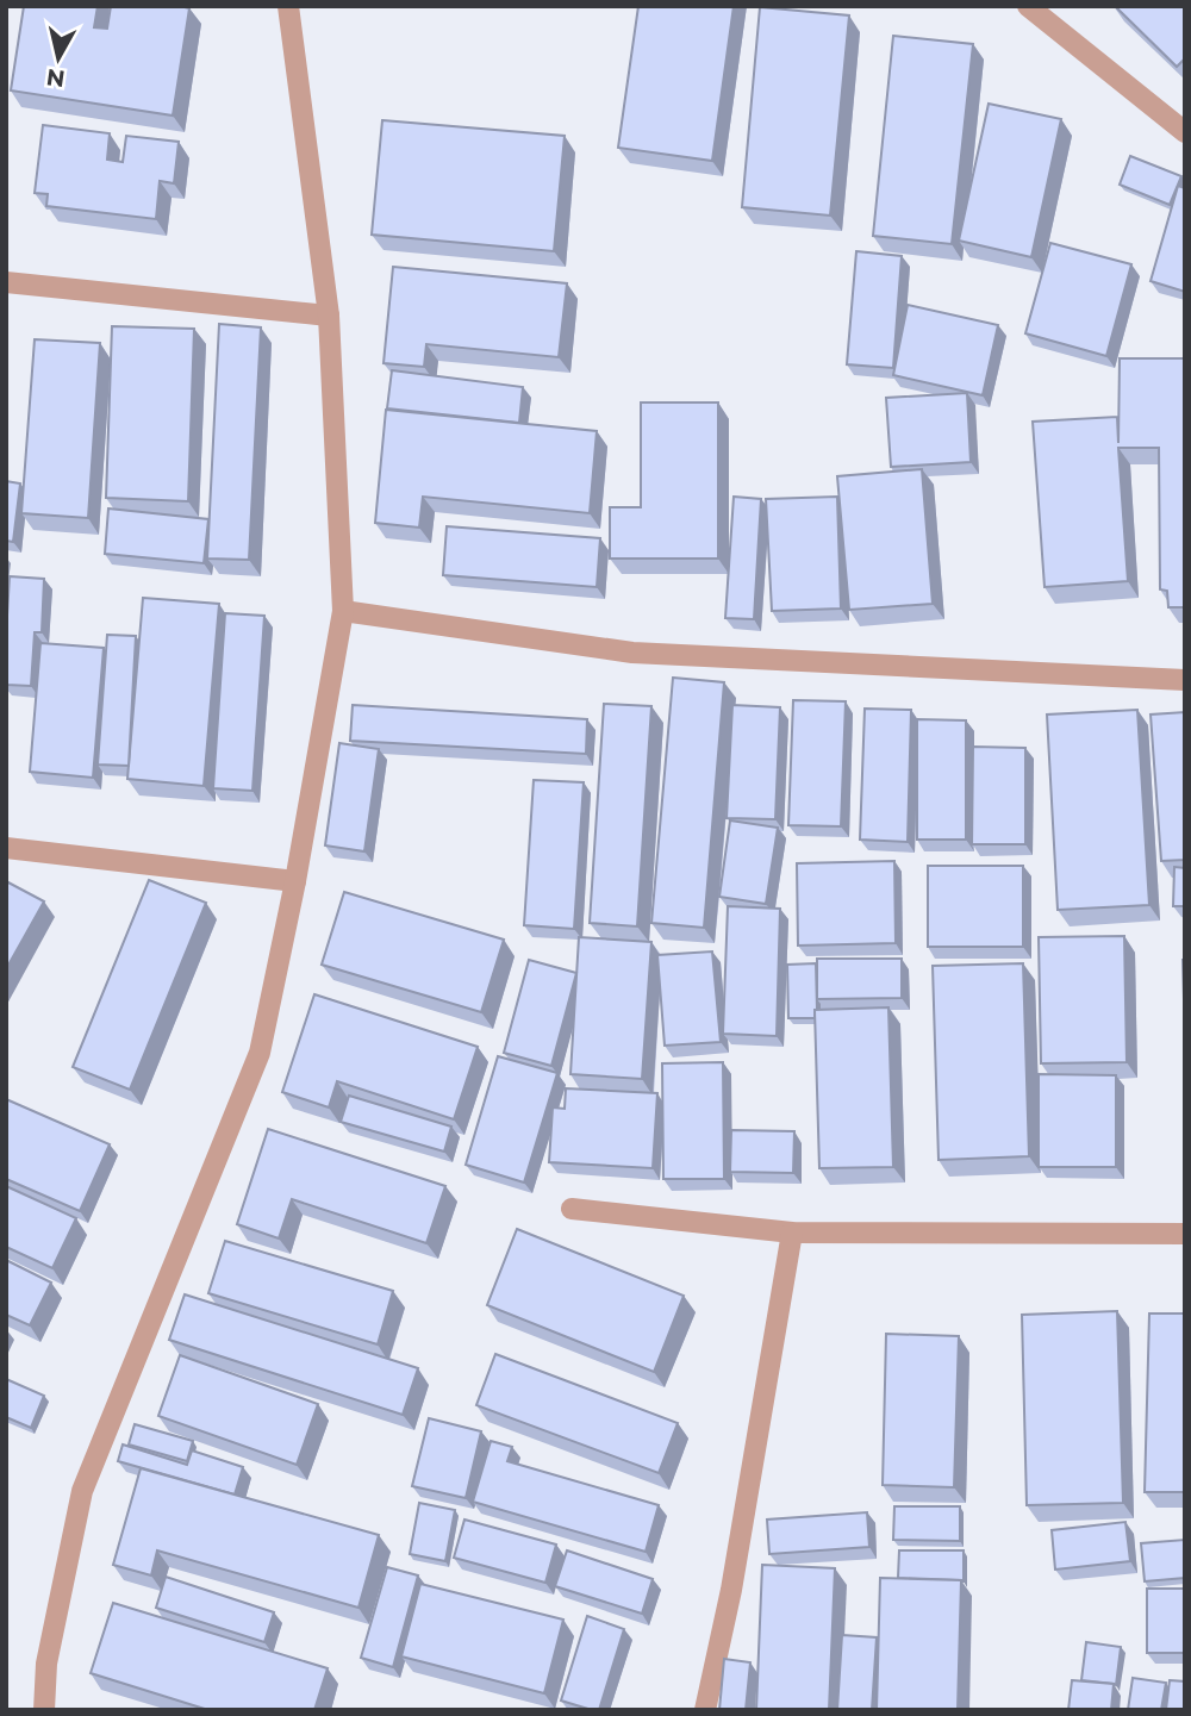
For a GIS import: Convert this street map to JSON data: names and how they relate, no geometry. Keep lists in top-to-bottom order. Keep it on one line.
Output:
{"north":"bottom"}
